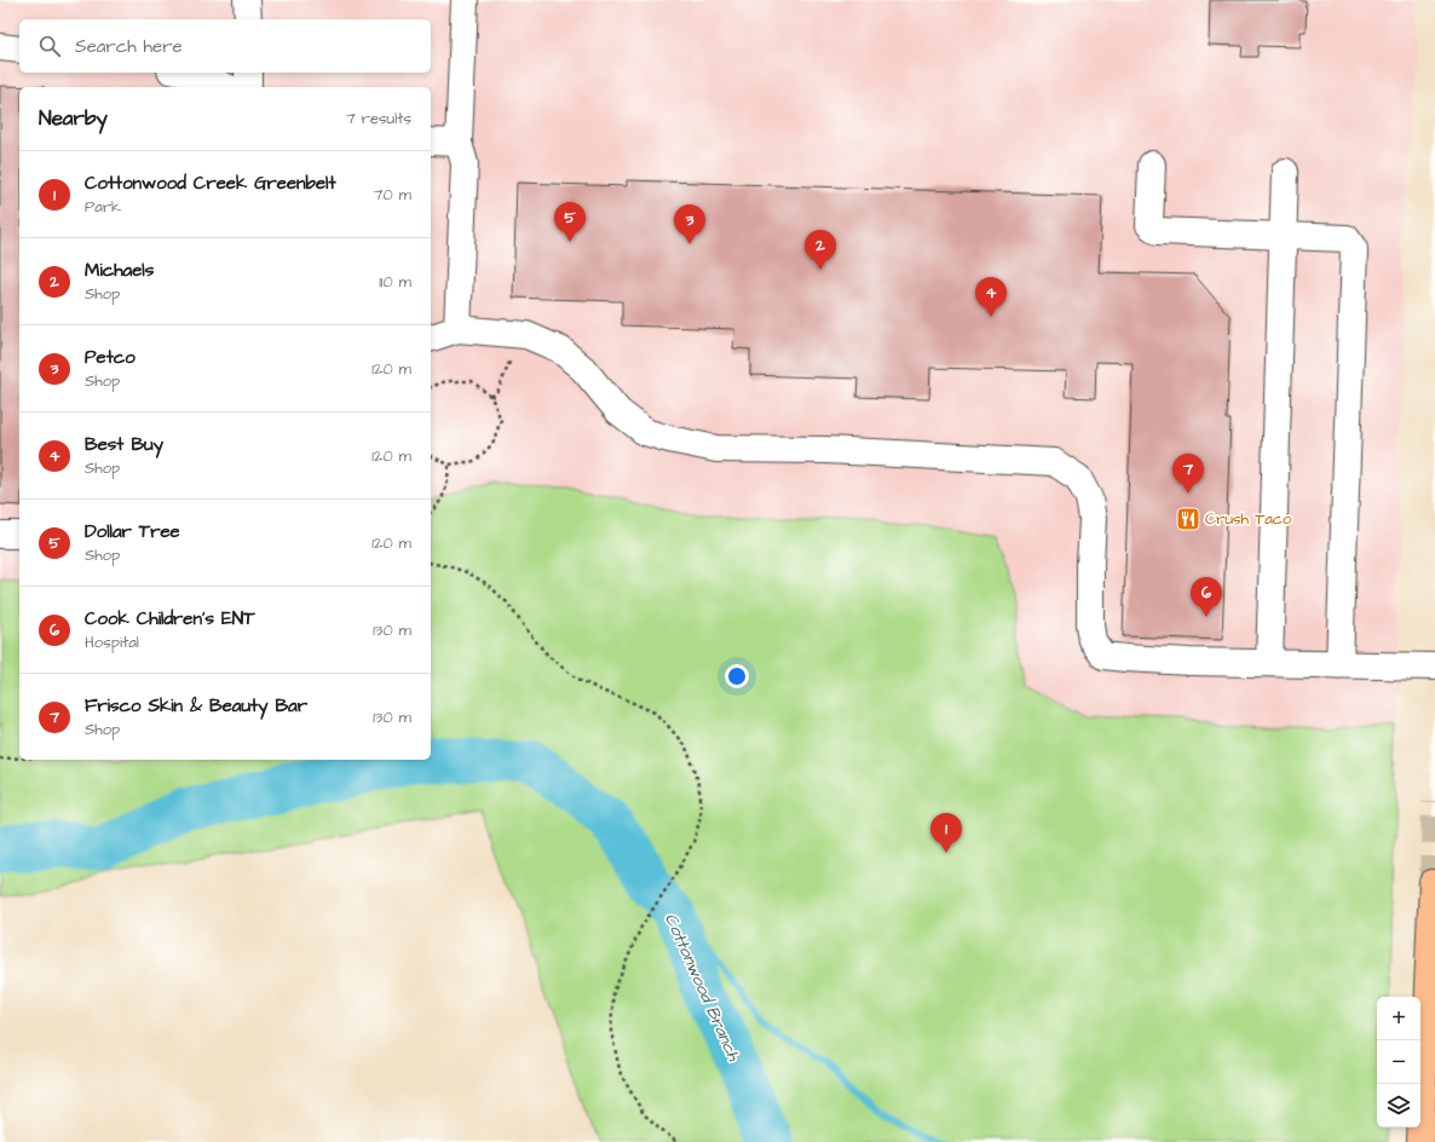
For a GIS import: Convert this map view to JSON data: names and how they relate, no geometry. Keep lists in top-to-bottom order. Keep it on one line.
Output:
{"water":["Cottonwood Branch"],"places":{"restaurant":["Crush Taco"]},"page":{"search":"Search here","heading":["Nearby","7 results"],"list":[{"mark":"1","name":"Cottonwood Creek Greenbelt","note":"Park","value":"70 m"},{"mark":"2","name":"Michaels","note":"Shop","value":"110 m"},{"mark":"3","name":"Petco","note":"Shop","value":"120 m"},{"mark":"4","name":"Best Buy","note":"Shop","value":"120 m"},{"mark":"5","name":"Dollar Tree","note":"Shop","value":"120 m"},{"mark":"6","name":"Cook Children’s ENT","note":"Hospital","value":"130 m"},{"mark":"7","name":"Frisco Skin & Beauty Bar","note":"Shop","value":"130 m"}],"pins":["5","3","2","4","7","6","1"],"map_buttons":["+","−"]}}
